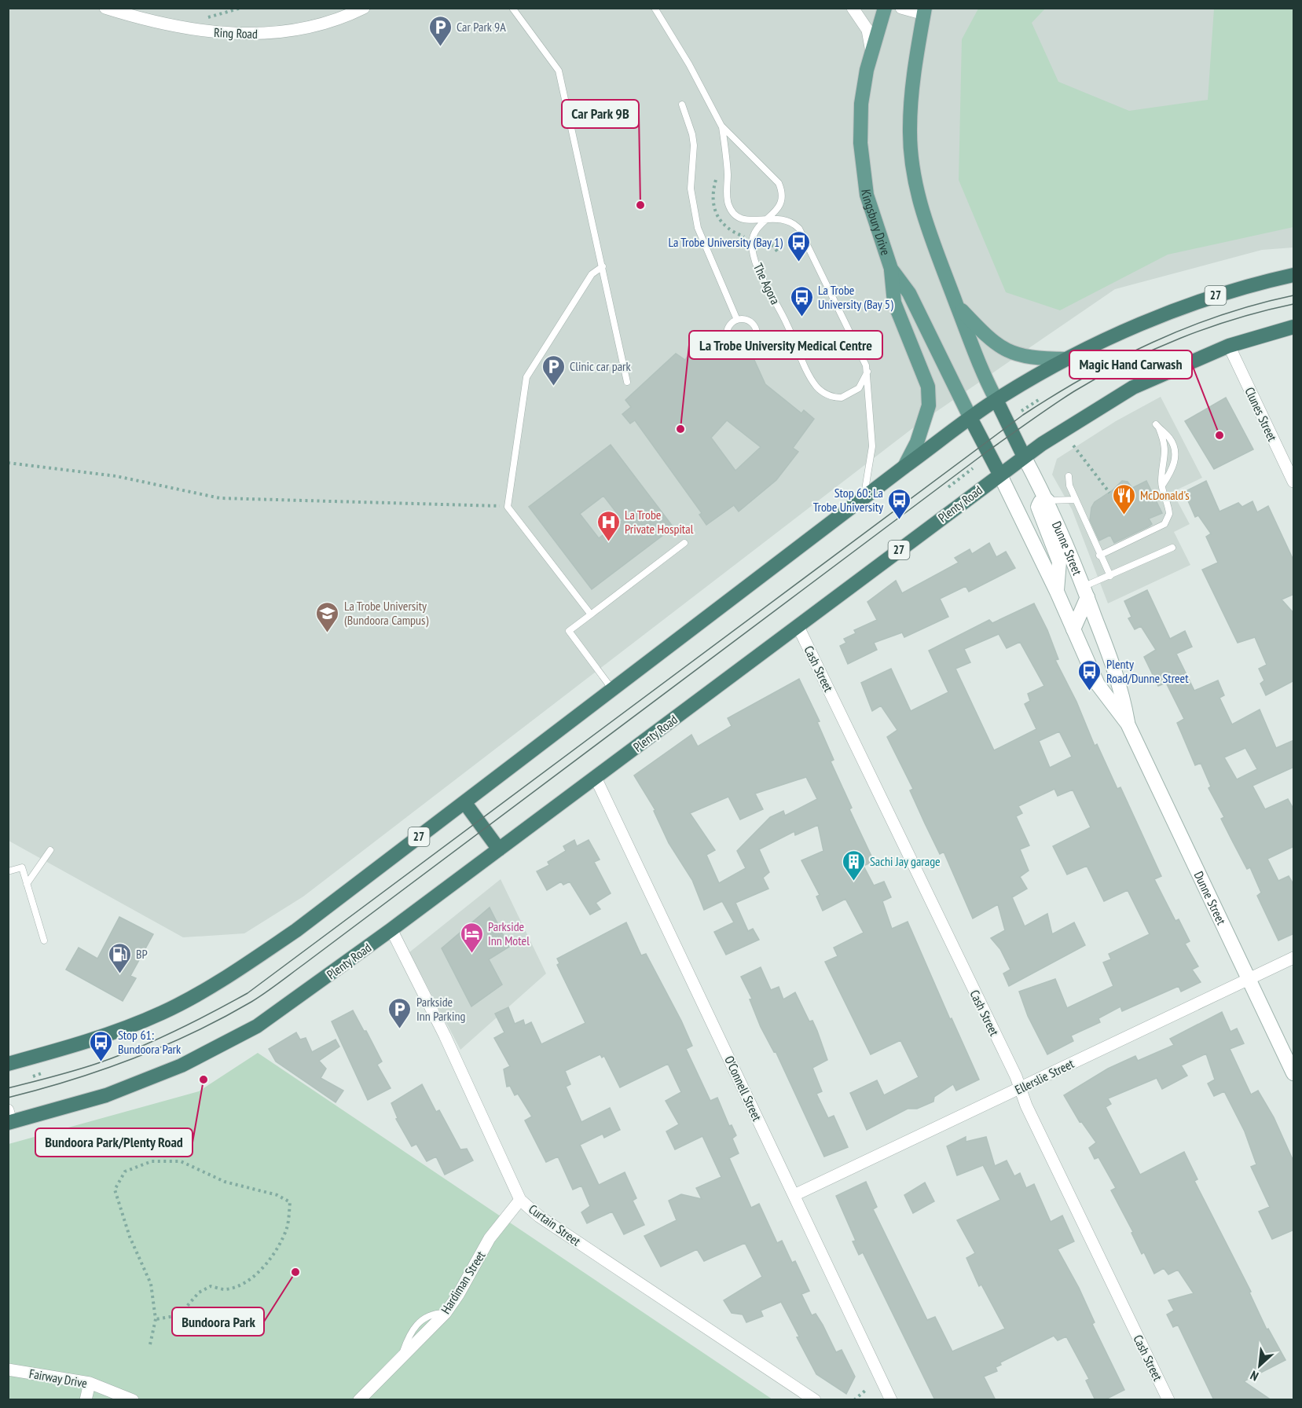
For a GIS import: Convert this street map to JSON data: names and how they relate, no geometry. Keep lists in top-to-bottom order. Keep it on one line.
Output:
{"streets":{"highway":["27","Plenty Road"],"main road":["Kingsbury Drive","Dunne Street"],"street":["Ring Road","Clunes Street","Cash Street","Ellerslie Street","O'Connell Street","Curtain Street","Hardiman Street","Fairway Drive"],"lane":["The Agora"]},"crossings":[["Kingsbury Drive","27"],["Clunes Street","Plenty Road"],["Plenty Road","Dunne Street"],["Plenty Road","Cash Street"],["Plenty Road","O'Connell Street"],["Plenty Road","Curtain Street"],["Dunne Street","Ellerslie Street"],["Cash Street","Ellerslie Street"],["Ellerslie Street","O'Connell Street"],["Curtain Street","Hardiman Street"]],"places":{"parking":["Car Park 9A","Clinic car park","Parkside Inn Parking"],"other":["Car Park 9B","La Trobe University Medical Centre","Magic Hand Carwash","Bundoora Park/Plenty Road","Bundoora Park"],"bus stop":["La Trobe University (Bay 1)","La Trobe University (Bay 5)","Stop 60: La Trobe University","Plenty Road/Dunne Street","Stop 61: Bundoora Park"],"restaurant":["McDonald's"],"hospital":["La Trobe Private Hospital"],"school or university":["La Trobe University (Bundoora Campus)"],"building":["Sachi Jay garage"],"hotel":["Parkside Inn Motel"],"fuel station":["BP"]},"north":"bottom left"}
